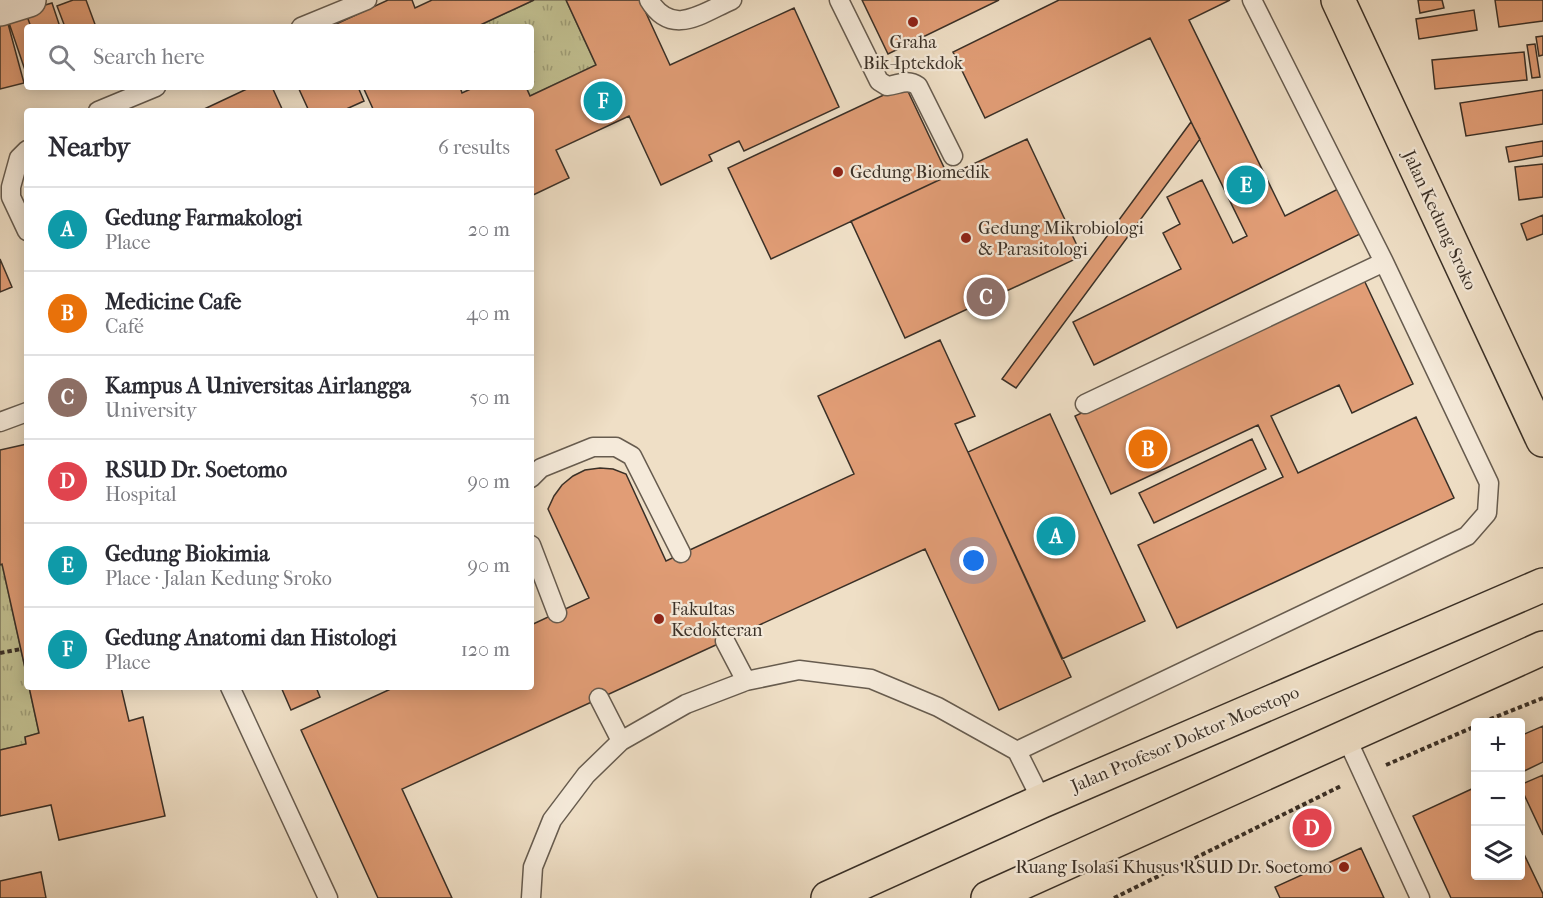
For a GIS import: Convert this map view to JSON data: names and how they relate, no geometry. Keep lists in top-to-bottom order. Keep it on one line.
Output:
{"streets":{"main road":["Jalan Kedung Sroko","Jalan Profesor Doktor Moestopo"]},"places":["Graha Bik-Iptekdok","Gedung Biomedik","Gedung Mikrobiologi & Parasitologi","Fakultas Kedokteran","Ruang Isolasi Khusus RSUD Dr. Soetomo"],"page":{"search":"Search here","pins":["F","E","C","B","A","D"],"heading":["Nearby","6 results"],"list":[{"mark":"A","name":"Gedung Farmakologi","note":"Place","value":"20 m"},{"mark":"B","name":"Medicine Cafe","note":"Café","value":"40 m"},{"mark":"C","name":"Kampus A Universitas Airlangga","note":"University","value":"50 m"},{"mark":"D","name":"RSUD Dr. Soetomo","note":"Hospital","value":"90 m"},{"mark":"E","name":"Gedung Biokimia","note":"Place · Jalan Kedung Sroko","value":"90 m"},{"mark":"F","name":"Gedung Anatomi dan Histologi","note":"Place","value":"120 m"}],"map_buttons":["+","−"]}}
